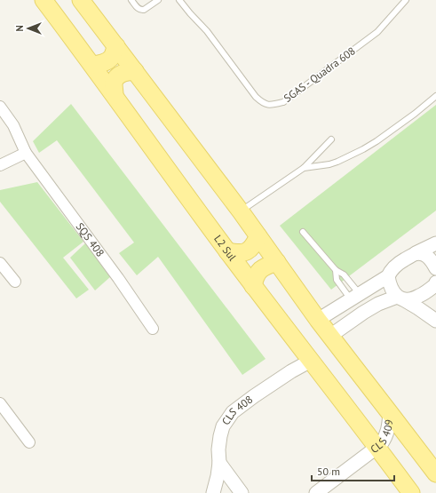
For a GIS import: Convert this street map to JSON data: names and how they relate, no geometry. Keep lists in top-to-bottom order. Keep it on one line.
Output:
{"streets":{"main road":["L2 Sul"],"street":["SQS 408","CLS 408","CLS 409"],"lane":["SGAS - Quadra 608"]},"crossings":[["L2 Sul","CLS 408"],["L2 Sul","CLS 409"]],"scale_bar":"50 m","north":"left"}
